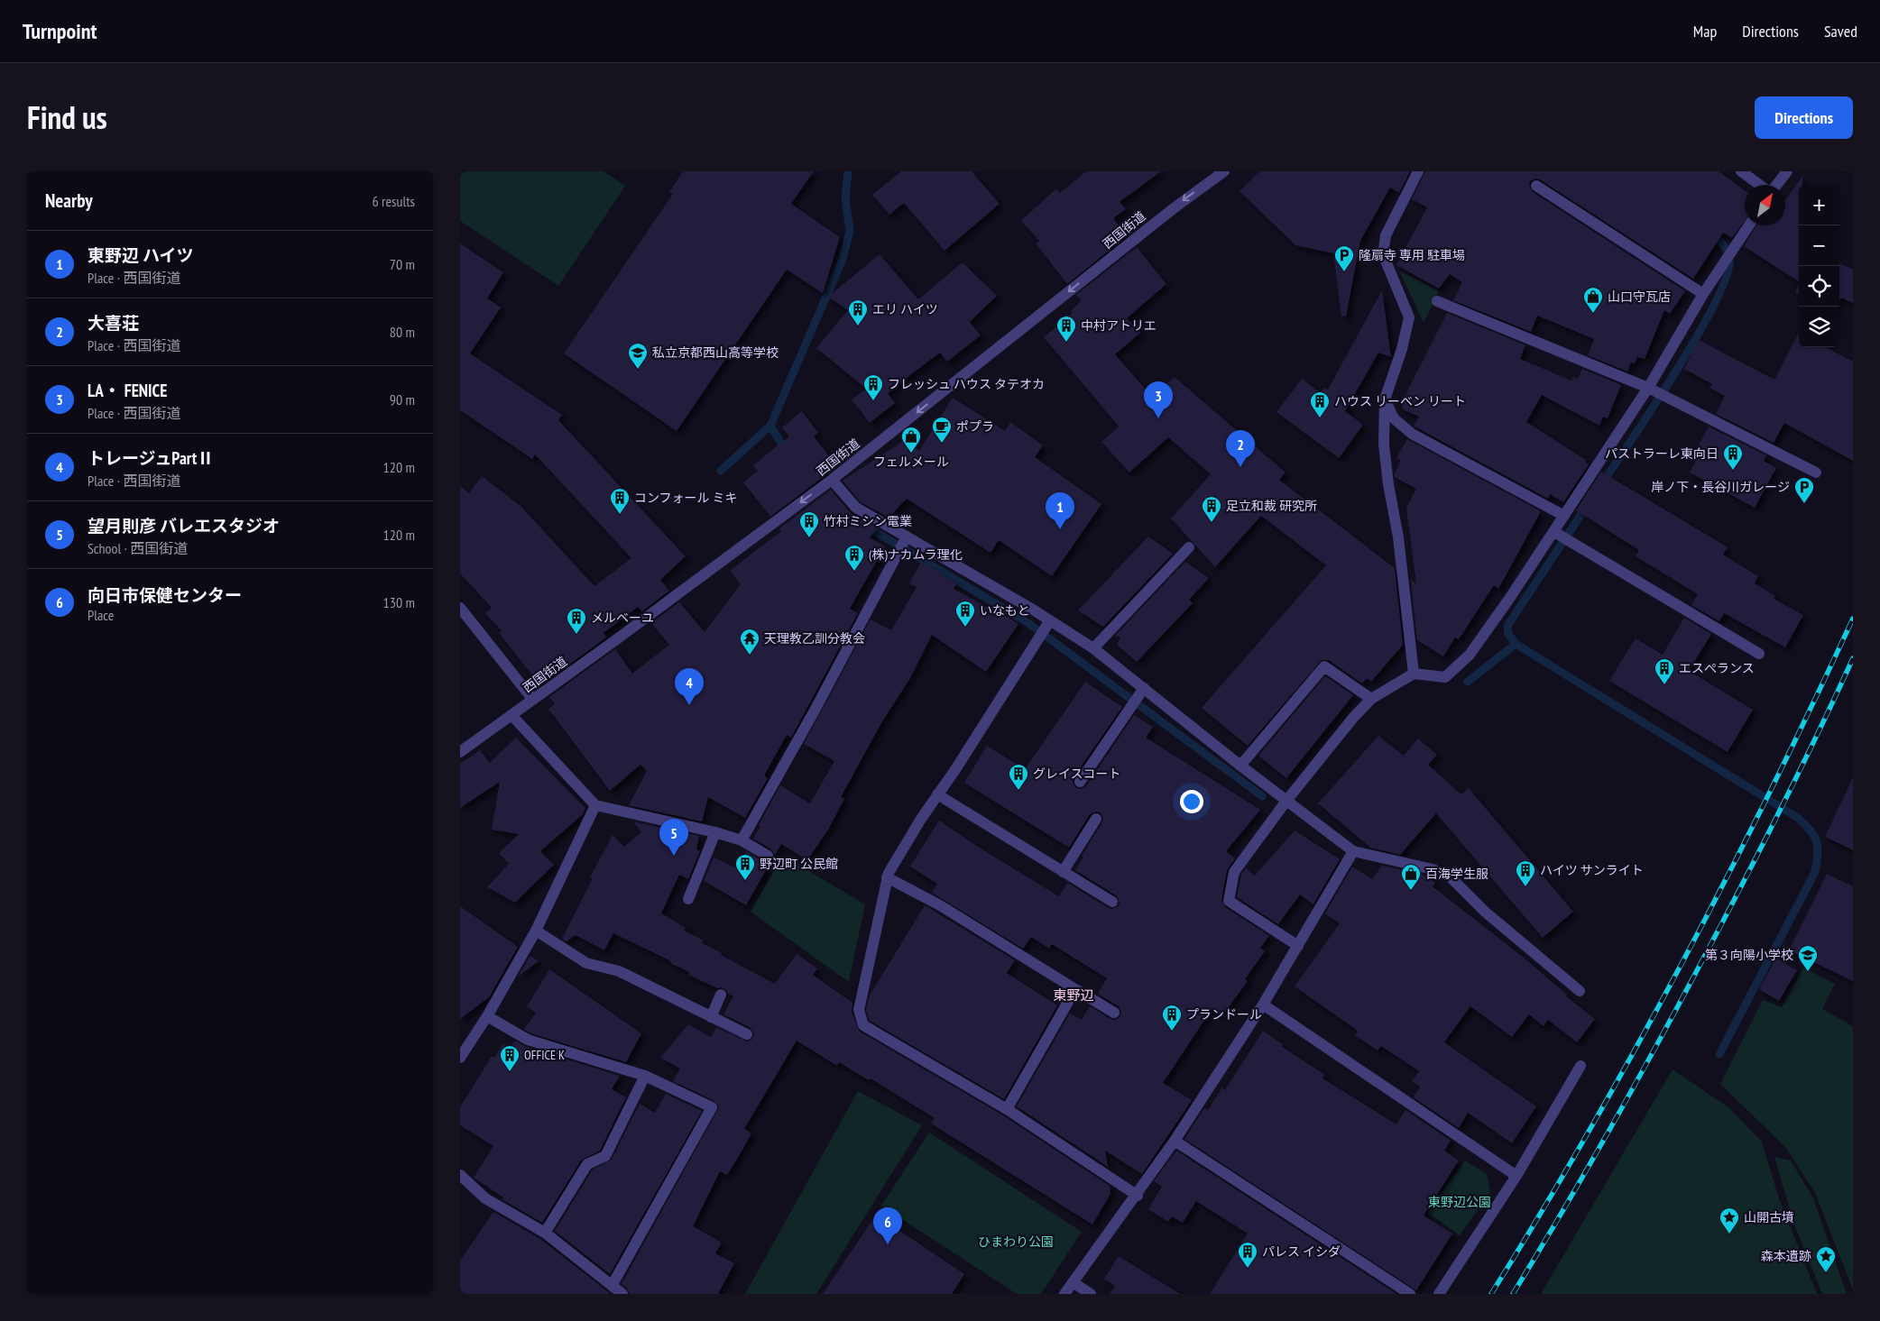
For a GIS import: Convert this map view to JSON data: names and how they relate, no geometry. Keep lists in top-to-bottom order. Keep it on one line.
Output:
{"streets":{"street":["西国街道"]},"one_way":["西国街道"],"districts":["東野辺"],"parks":["東野辺公園","ひまわり公園"],"places":{"parking":["隆扇寺 専用 駐車場","岸ノ下・長谷川ガレージ"],"shop":["山口守瓦店","フェルメール","百海学生服"],"building":["エリ ハイツ","中村アトリエ","フレッシュ ハウス タテオカ","ハウス リーベン リート","パストラーレ東向日","コンフォール ミキ","足立和裁 研究所","竹村ミシン電業","(株)ナカムラ理化","いなもと","メルベーユ","エスぺランス","グレイスコート","野辺町 公民館","ハイツ サンライト","プランドール","OFFICE K","パレス イシダ"],"school or university":["私立京都西山高等学校","第３向陽小学校"],"cafe":["ポプラ"],"temple":["天理教乙訓分教会"],"place":["山開古墳","森本遺跡"]},"north":"top right","page":{"header":"Turnpoint","nav":["Map","Directions","Saved"],"title":"Find us","buttons":"Directions","heading":["Nearby","6 results"],"map_buttons":["+","−"],"list":[{"mark":"1","name":"東野辺 ハイツ","note":"Place · 西国街道","value":"70 m"},{"mark":"2","name":"大喜荘","note":"Place · 西国街道","value":"80 m"},{"mark":"3","name":"LA・ FENICE","note":"Place · 西国街道","value":"90 m"},{"mark":"4","name":"トレージュPartⅡ","note":"Place · 西国街道","value":"120 m"},{"mark":"5","name":"望月則彦 バレエスタジオ","note":"School · 西国街道","value":"120 m"},{"mark":"6","name":"向日市保健センター","note":"Place","value":"130 m"}],"pins":["3","2","1","4","5","6"]}}
